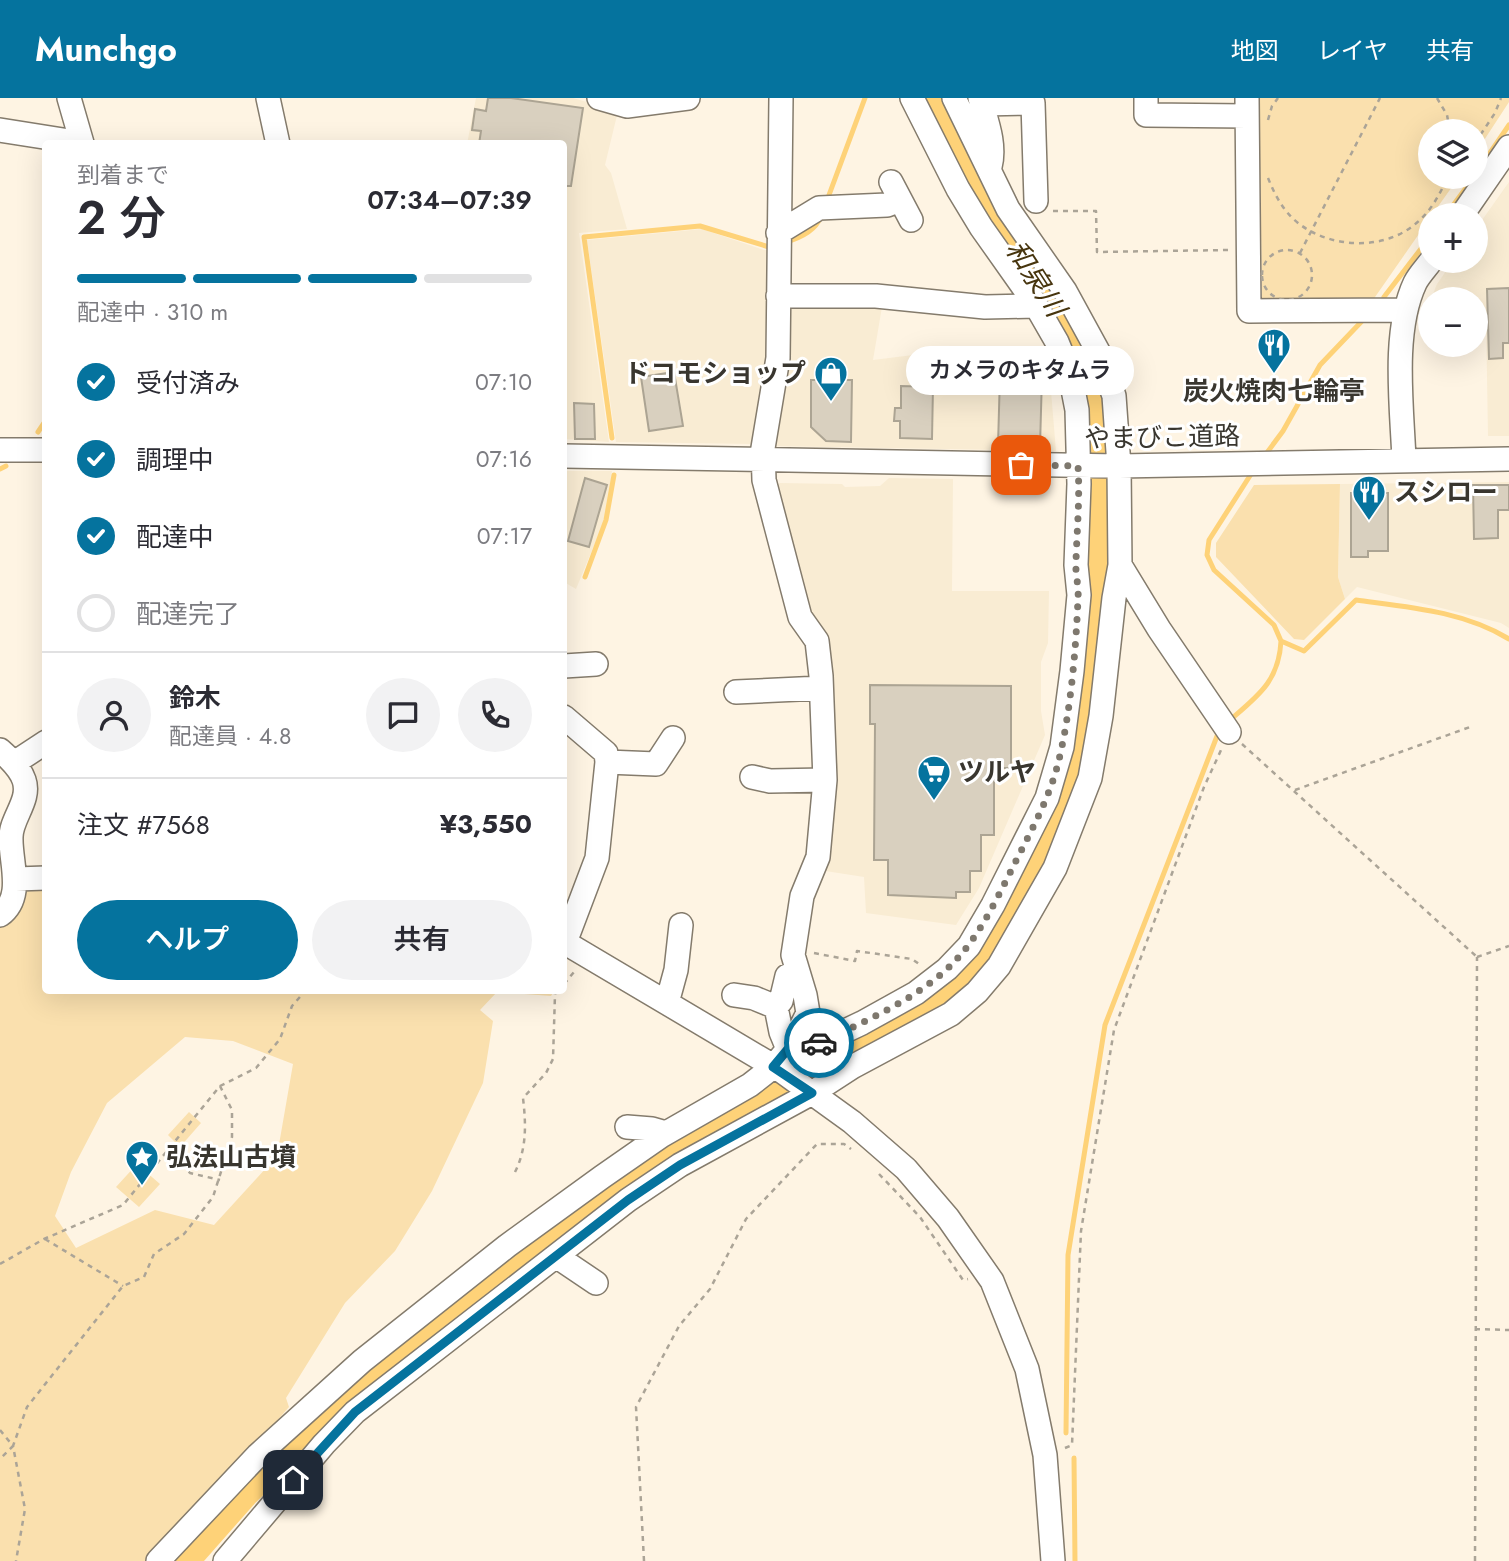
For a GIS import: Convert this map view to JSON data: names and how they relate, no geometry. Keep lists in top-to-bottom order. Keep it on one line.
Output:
{"streets":{"street":["やまびこ道路"]},"water":["和泉川"],"places":{"restaurant":["炭火焼肉七輪亭","スシロー"],"shop":["ドコモショップ"],"other":["カメラのキタムラ"],"supermarket":["ツルヤ"],"place":["弘法山古墳"]},"page":{"header":"Munchgo","nav":["地図","レイヤ","共有"],"map_buttons":["+","−"],"heading":["2 分","到着まで","07:34–07:39"],"panel":["鈴木","配達員 · 4.8","注文 #7568","¥3,550"],"bar":"配達中 · 310 m","list":[["受付済み","07:10"],["調理中","07:16"],["配達中","07:17"],"配達完了"],"bubble":"カメラのキタムラ","buttons":["ヘルプ","共有"]}}
